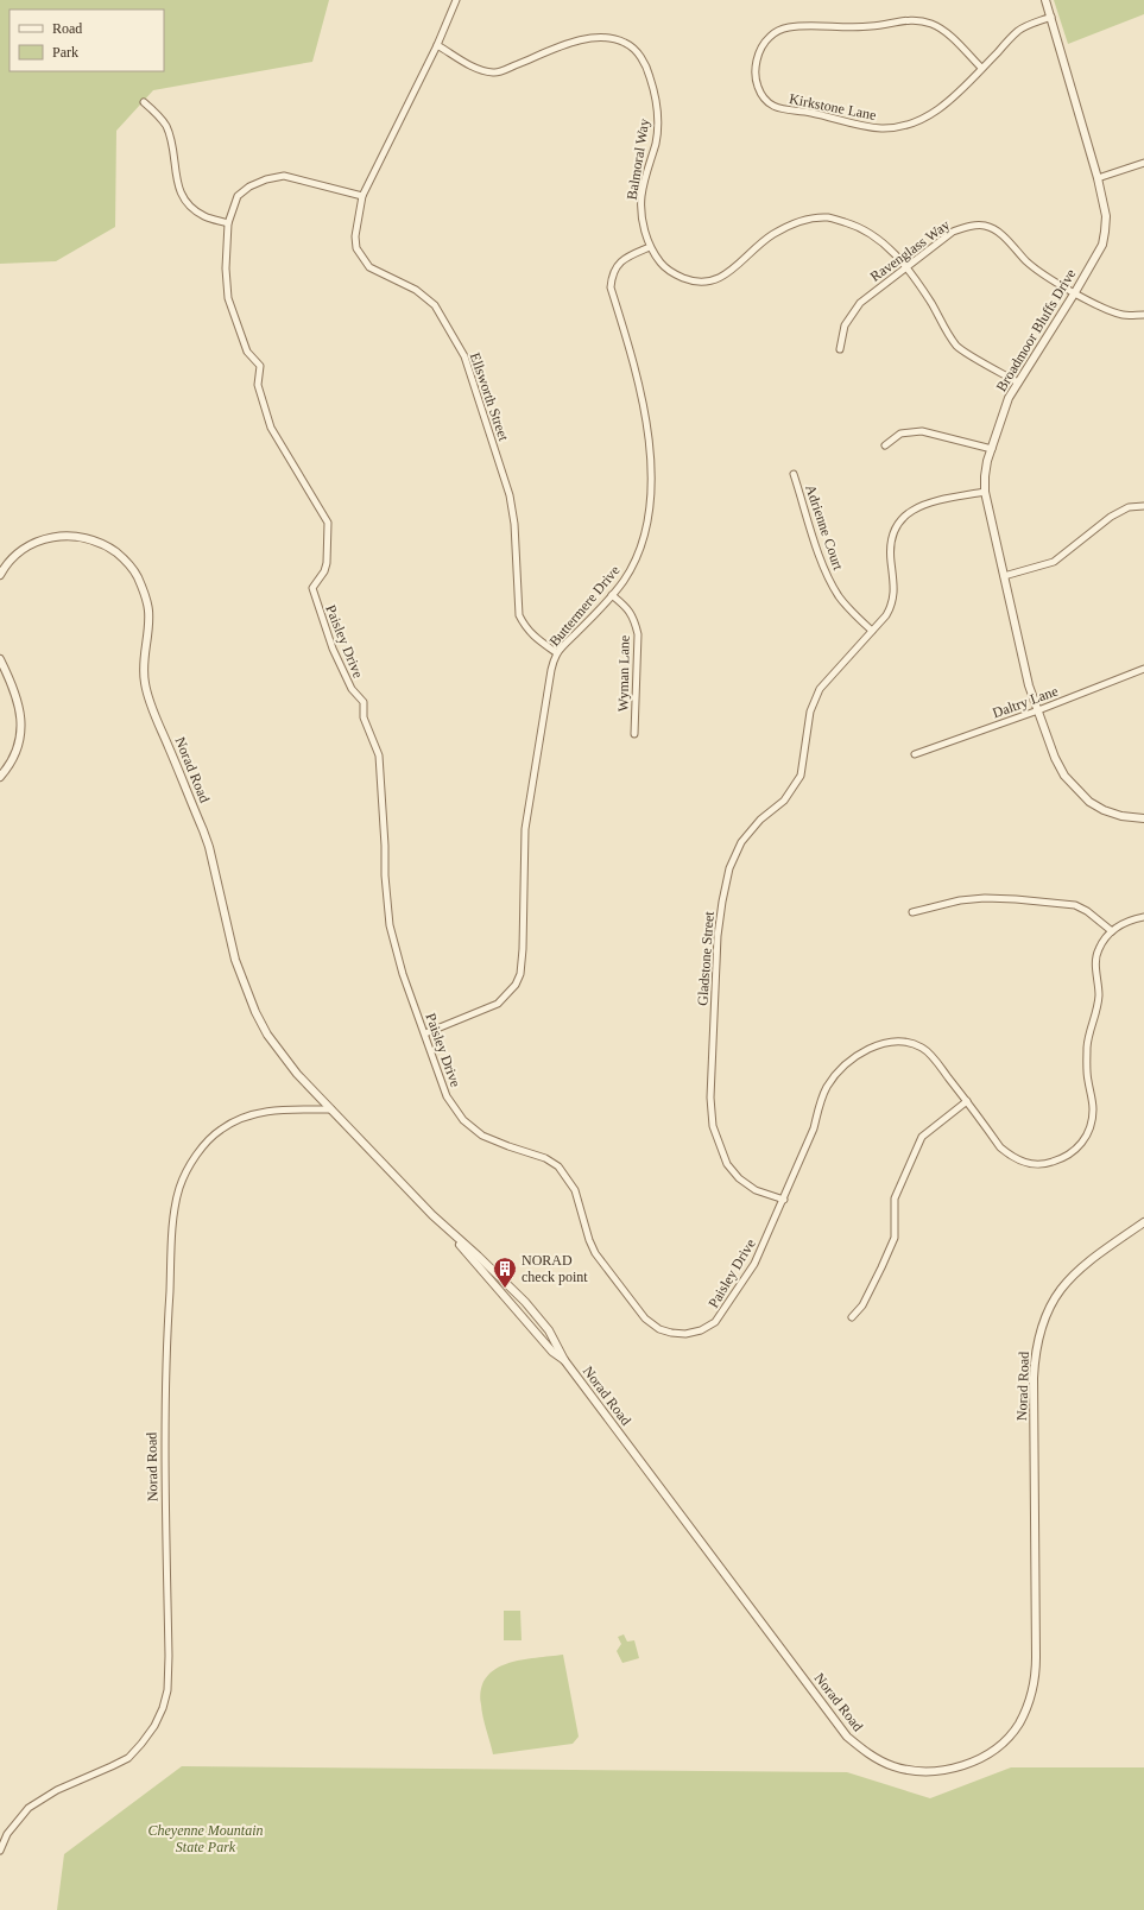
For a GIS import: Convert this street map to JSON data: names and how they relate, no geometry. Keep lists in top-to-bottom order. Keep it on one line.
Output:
{"streets":{"street":["Kirkstone Lane","Balmoral Way","Ravenglass Way","Broadmoor Bluffs Drive","Ellsworth Street","Adrienne Court","Buttermere Drive","Paisley Drive","Wyman Lane","Daltry Lane","Norad Road","Gladstone Street"]},"crossings":[["Kirkstone Lane","Broadmoor Bluffs Drive"],["Balmoral Way","Ravenglass Way"],["Balmoral Way","Broadmoor Bluffs Drive"],["Balmoral Way","Ellsworth Street"],["Balmoral Way","Buttermere Drive"],["Ravenglass Way","Broadmoor Bluffs Drive"],["Broadmoor Bluffs Drive","Daltry Lane"],["Broadmoor Bluffs Drive","Gladstone Street"],["Ellsworth Street","Buttermere Drive"],["Adrienne Court","Gladstone Street"],["Buttermere Drive","Paisley Drive"],["Buttermere Drive","Wyman Lane"],["Paisley Drive","Gladstone Street"]],"parks":["Cheyenne Mountain State Park"],"places":{"building":["NORAD check point"]},"legend":["Road","Park"]}
